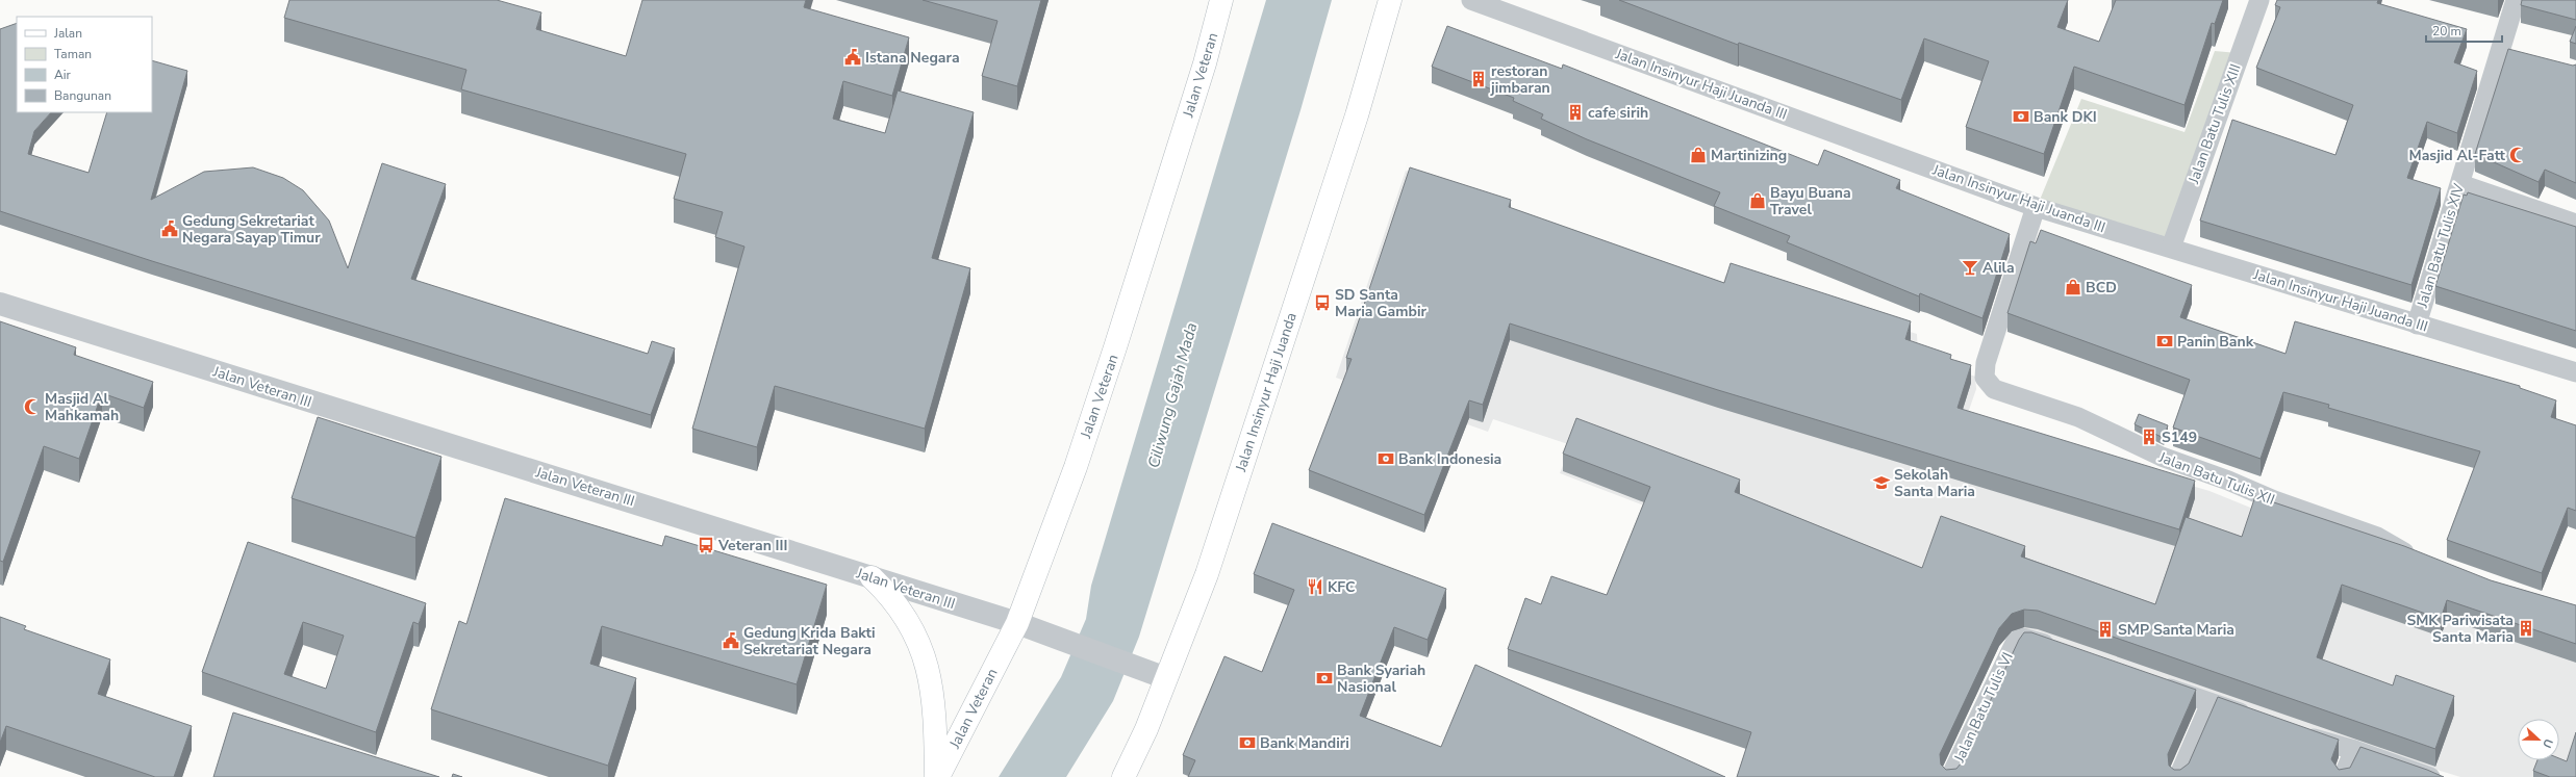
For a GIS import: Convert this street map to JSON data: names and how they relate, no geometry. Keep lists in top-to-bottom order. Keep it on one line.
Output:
{"streets":{"main road":["Jalan Veteran","Jalan Insinyur Haji Juanda"],"street":["Jalan Insinyur Haji Juanda III","Jalan Batu Tulis XIII","Jalan Batu Tulis XIV","Jalan Veteran III","Jalan Batu Tulis XII","Jalan Batu Tulis VI"]},"crossings":[["Jalan Veteran","Jalan Veteran III"],["Jalan Insinyur Haji Juanda III","Jalan Batu Tulis XIII"],["Jalan Insinyur Haji Juanda III","Jalan Batu Tulis XIV"],["Jalan Insinyur Haji Juanda III","Jalan Batu Tulis XII"],["Jalan Veteran III","Jalan Insinyur Haji Juanda"]],"water":["Ciliwung Gajah Mada"],"places":{"public building":["Istana Negara","Gedung Sekretariat Negara Sayap Timur","Gedung Krida Bakti Sekretariat Negara"],"building":["restoran jimbaran","cafe sirih","S149","SMK Pariwisata Santa Maria","SMP Santa Maria"],"bank":["Bank DKI","Panin Bank","Bank Indonesia","Bank Syariah Nasional","Bank Mandiri"],"shop":["Martinizing","Bayu Buana Travel","BCD"],"mosque":["Masjid Al-Fatt","Masjid Al Mahkamah"],"bar":["Alila"],"bus stop":["SD Santa Maria Gambir","Veteran III"],"school or university":["Sekolah Santa Maria"],"restaurant":["KFC"]},"legend":["Jalan","Taman","Air","Bangunan"],"scale_bar":"20 m","north":"right"}
